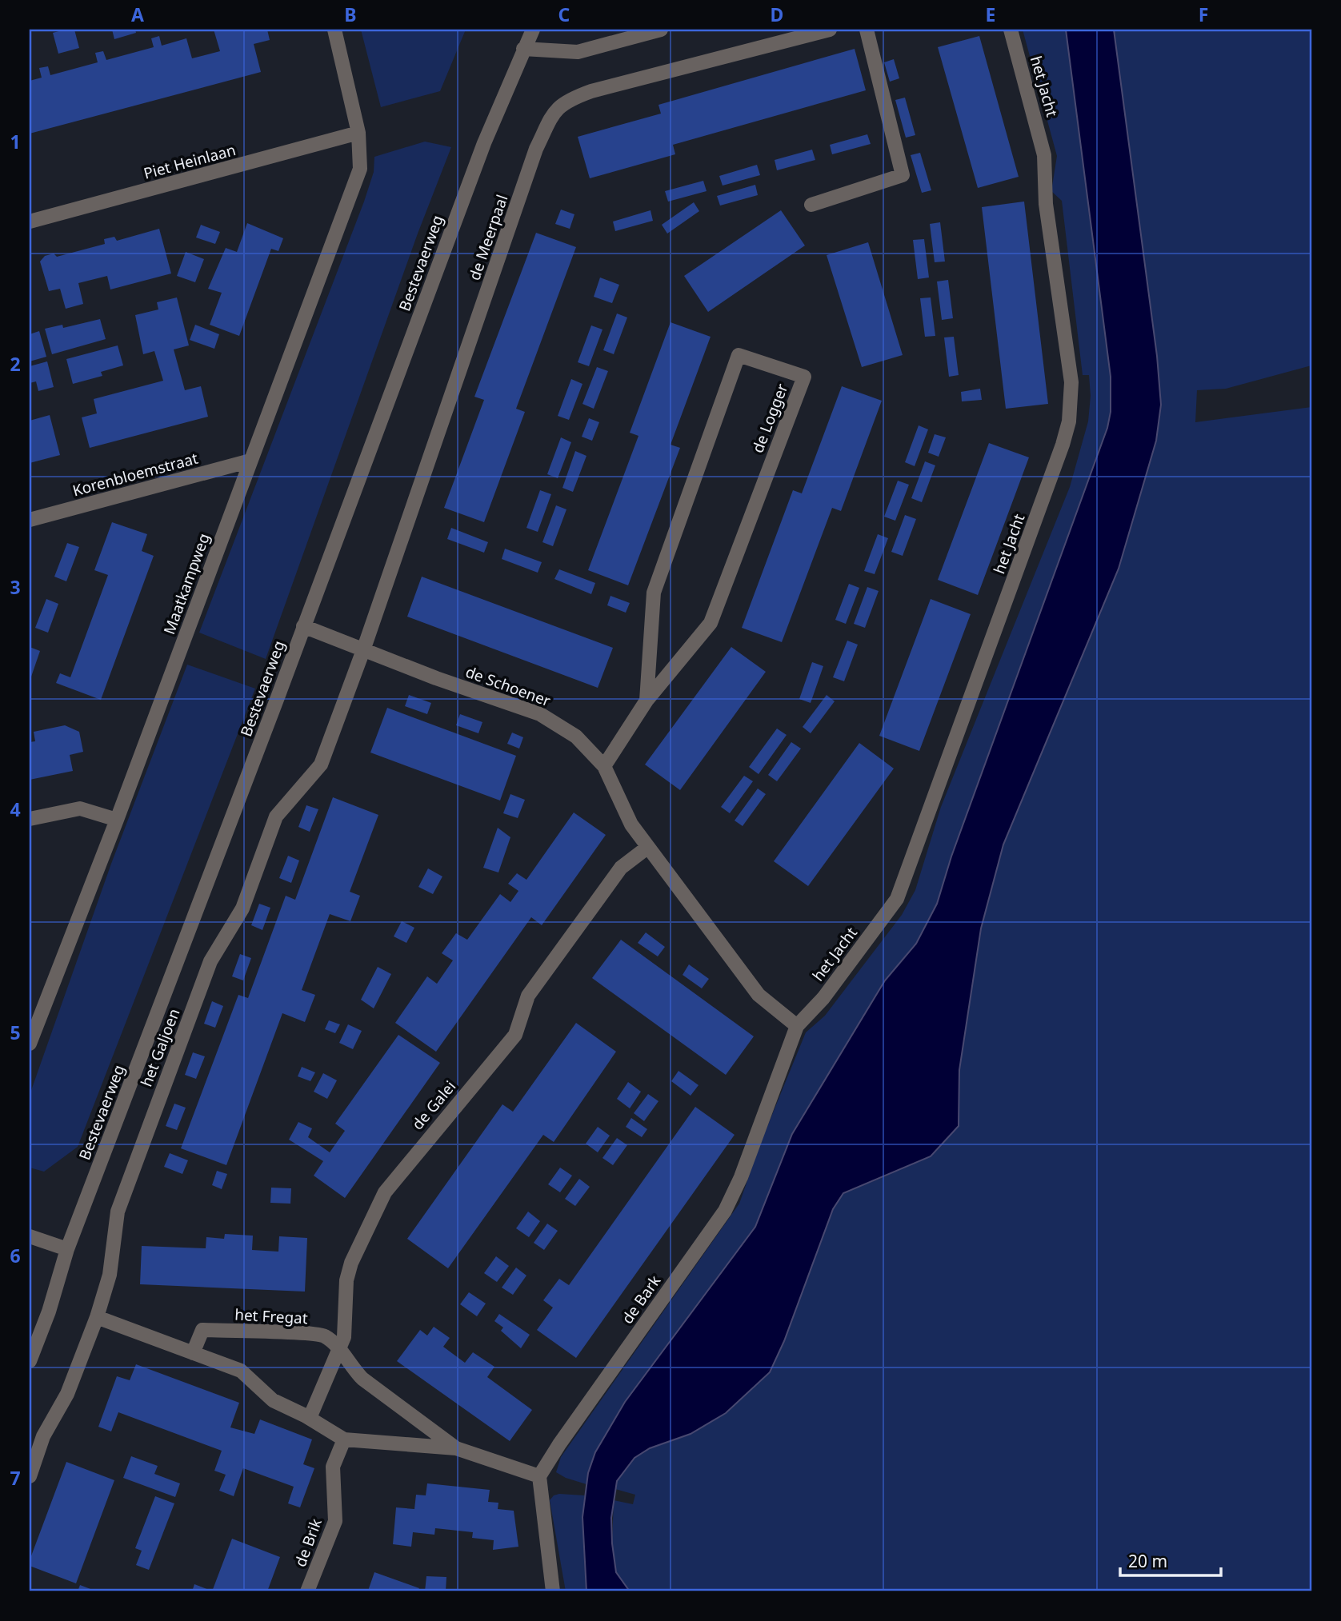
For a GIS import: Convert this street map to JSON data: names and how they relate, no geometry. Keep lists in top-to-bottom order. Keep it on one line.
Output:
{"streets":{"street":["het Jacht","Piet Heinlaan","de Meerpaal","Bestevaerweg","de Logger","Korenbloemstraat","Maatkampweg","de Schoener","het Galjoen","de Galei","de Bark","het Fregat","de Brik"]},"crossings":[["het Jacht","de Schoener"],["het Jacht","de Bark"],["Piet Heinlaan","Maatkampweg"],["de Meerpaal","de Schoener"],["de Meerpaal","het Galjoen"],["Bestevaerweg","de Schoener"],["de Logger","de Schoener"],["Korenbloemstraat","Maatkampweg"],["de Schoener","het Galjoen"],["de Schoener","de Galei"],["de Schoener","de Bark"],["het Galjoen","het Fregat"],["de Galei","het Fregat"],["de Bark","het Fregat"],["het Fregat","de Brik"]],"scale_bar":"20 m","grid":{"columns":["A","B","C","D","E","F"],"rows":["1","2","3","4","5","6","7"]}}
